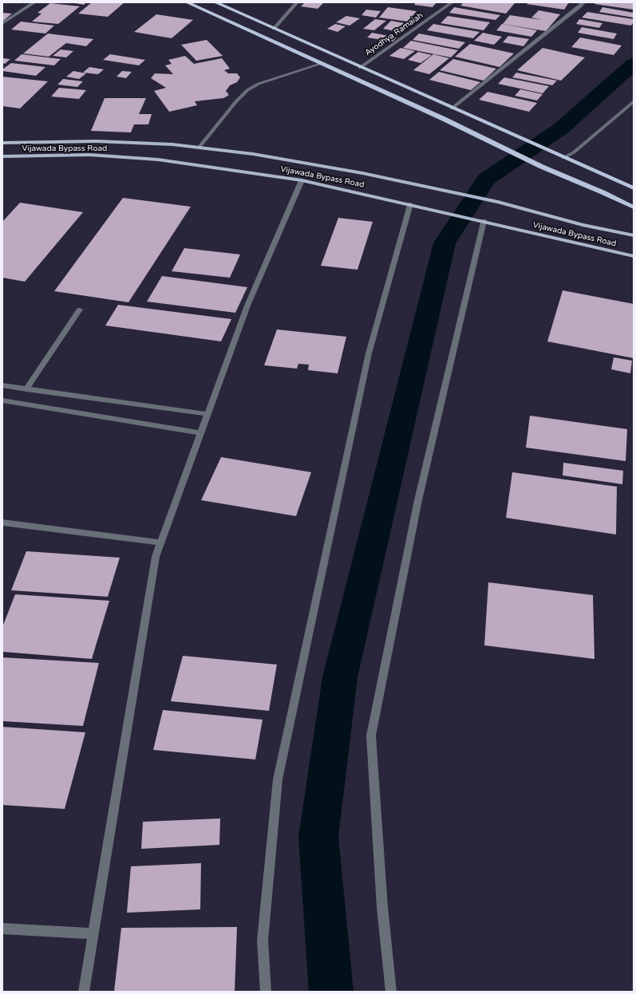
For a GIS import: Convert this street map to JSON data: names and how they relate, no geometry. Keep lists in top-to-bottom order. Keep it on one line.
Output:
{"streets":{"main road":["Vijawada Bypass Road"],"street":["Ayodhya Ramaiah"]}}
